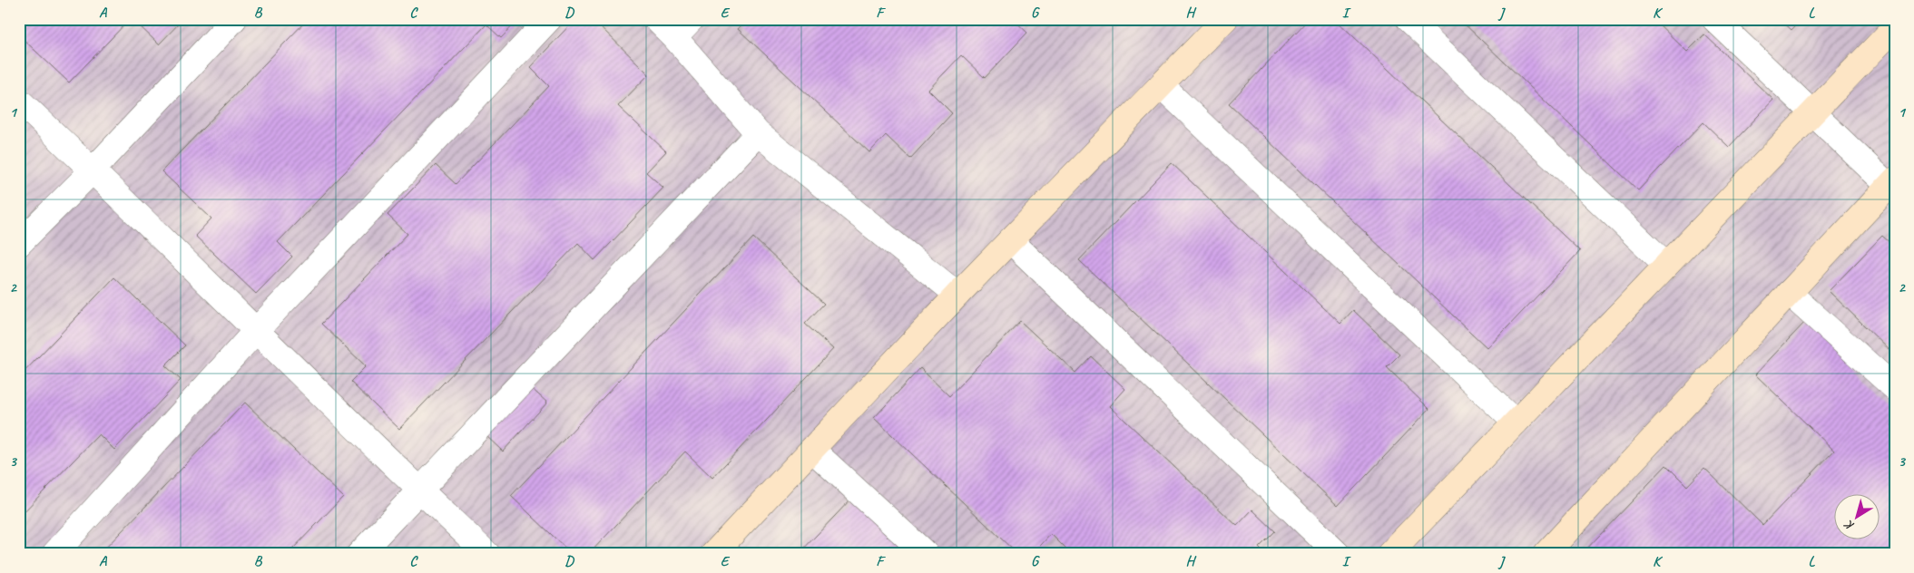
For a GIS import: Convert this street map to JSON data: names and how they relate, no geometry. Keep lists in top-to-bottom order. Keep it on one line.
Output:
{"north":"bottom left","grid":{"columns":["A","B","C","D","E","F","G","H","I","J","K","L"],"rows":["1","2","3"]}}
